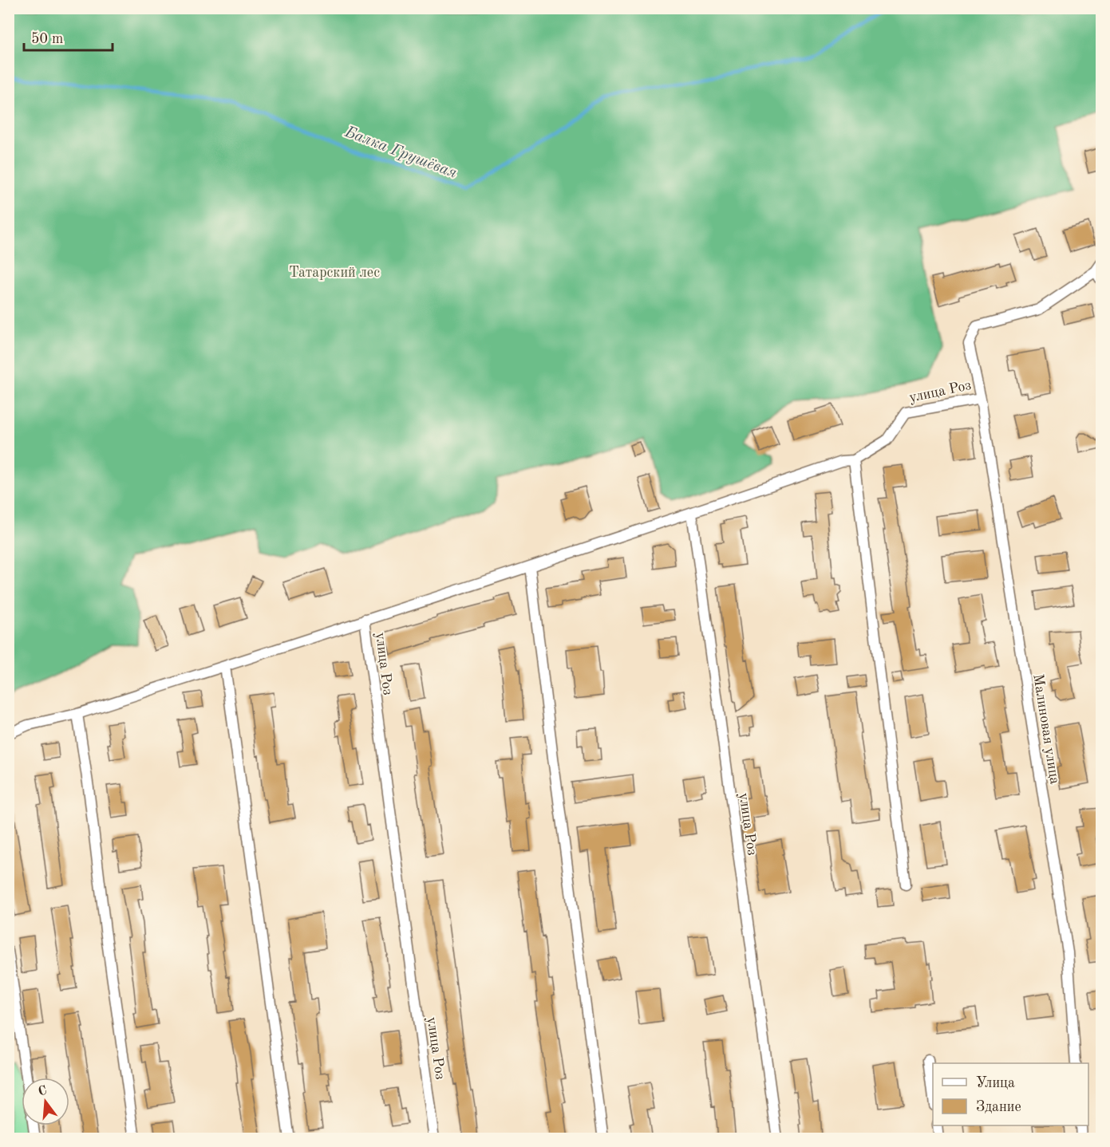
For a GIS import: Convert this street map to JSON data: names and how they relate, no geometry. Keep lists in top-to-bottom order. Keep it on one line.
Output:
{"streets":{"street":["улица Роз","Малиновая улица"]},"crossings":[["улица Роз","Малиновая улица"]],"water":["Балка Грушёвая"],"parks":["Татарский лес"],"legend":["Улица","Здание"],"scale_bar":"50 m","north":"top"}
